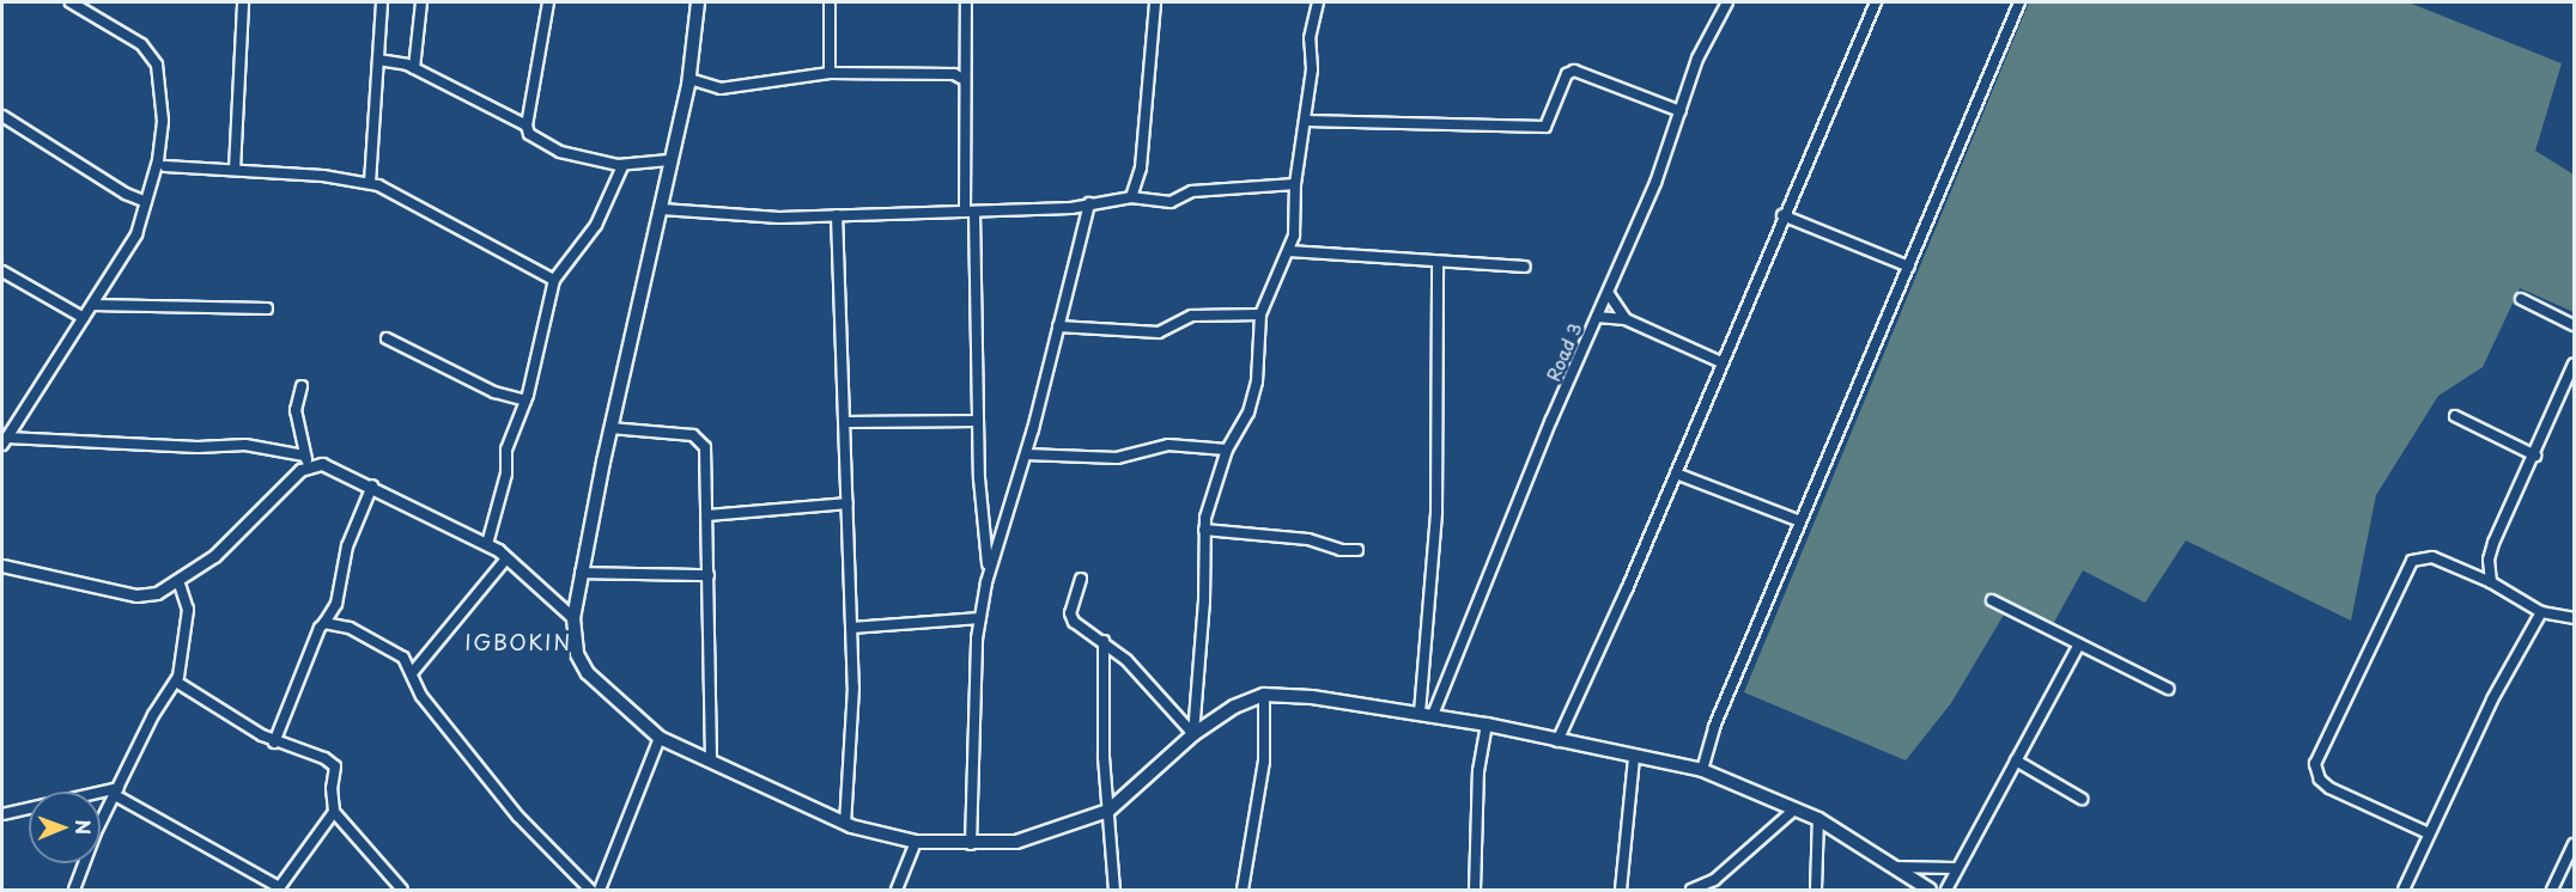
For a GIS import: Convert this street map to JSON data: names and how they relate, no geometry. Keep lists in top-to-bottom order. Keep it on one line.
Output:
{"streets":{"street":["Road 3"]},"districts":["IGBOKIN"],"north":"right"}
